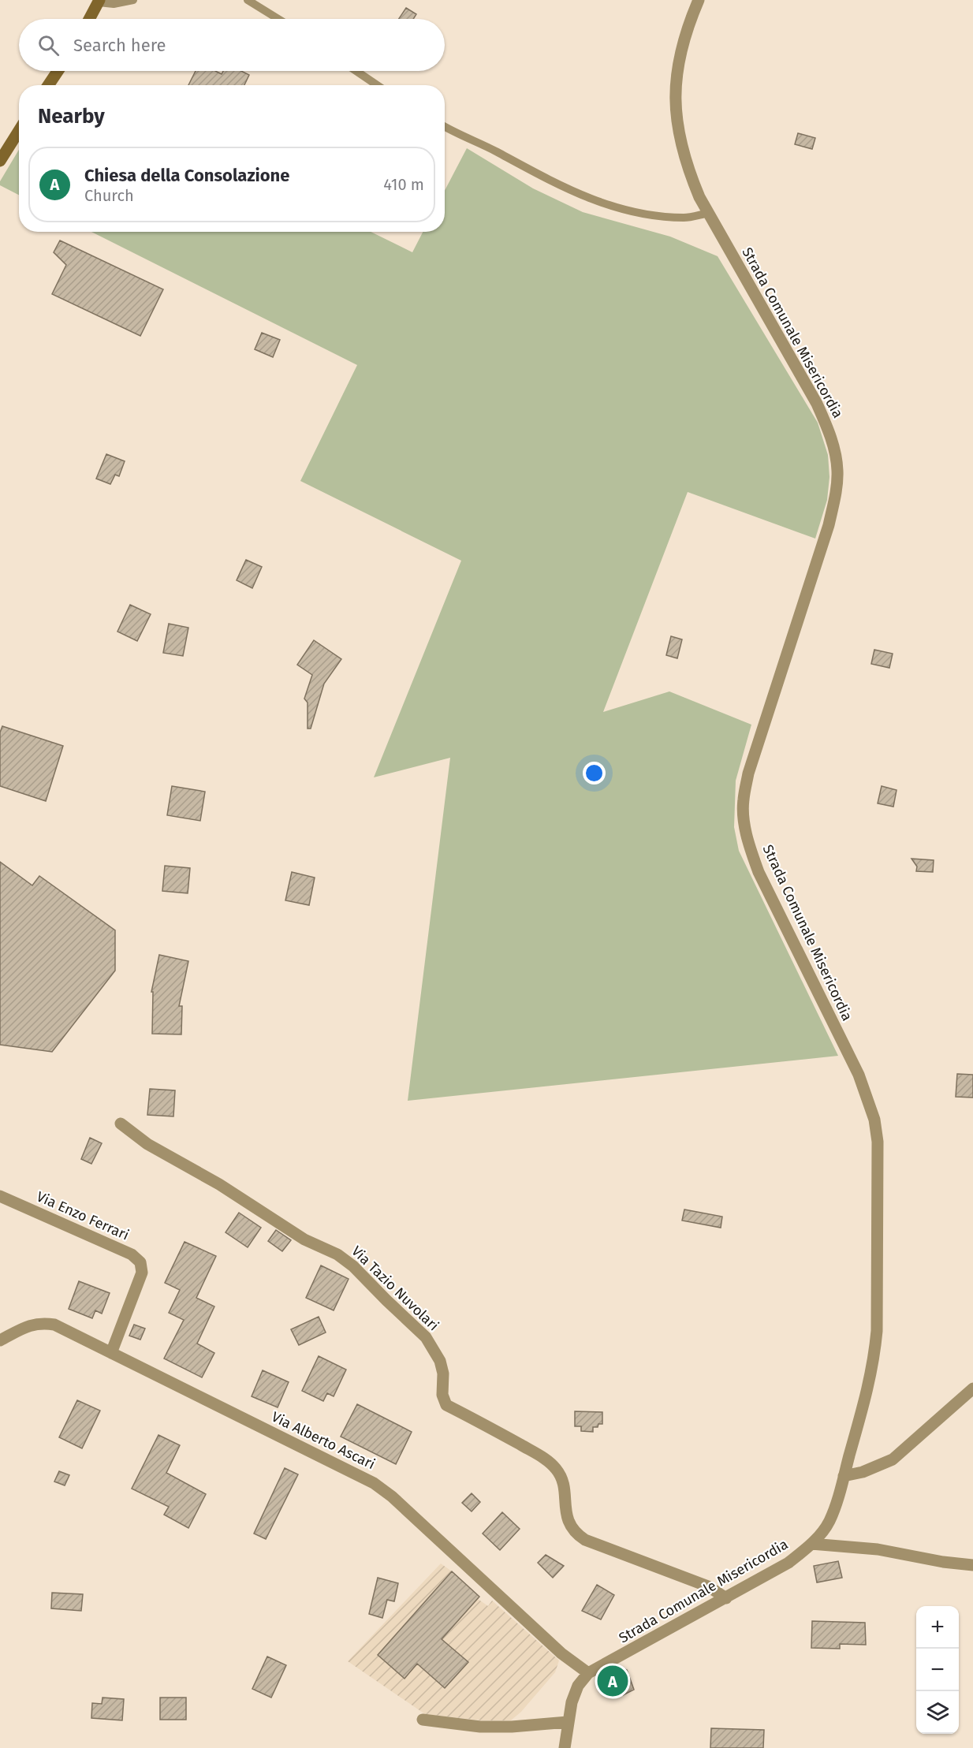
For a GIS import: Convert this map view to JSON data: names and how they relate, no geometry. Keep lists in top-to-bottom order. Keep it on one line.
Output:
{"streets":{"street":["Strada Comunale Misericordia","Via Enzo Ferrari","Via Tazio Nuvolari","Via Alberto Ascari"]},"crossings":[["Strada Comunale Misericordia","Via Tazio Nuvolari"],["Strada Comunale Misericordia","Via Alberto Ascari"],["Via Enzo Ferrari","Via Alberto Ascari"]],"page":{"search":"Search here","heading":"Nearby","list":[{"mark":"A","name":"Chiesa della Consolazione","note":"Church","value":"410 m"}],"map_buttons":["+","−"],"pins":"A"}}
